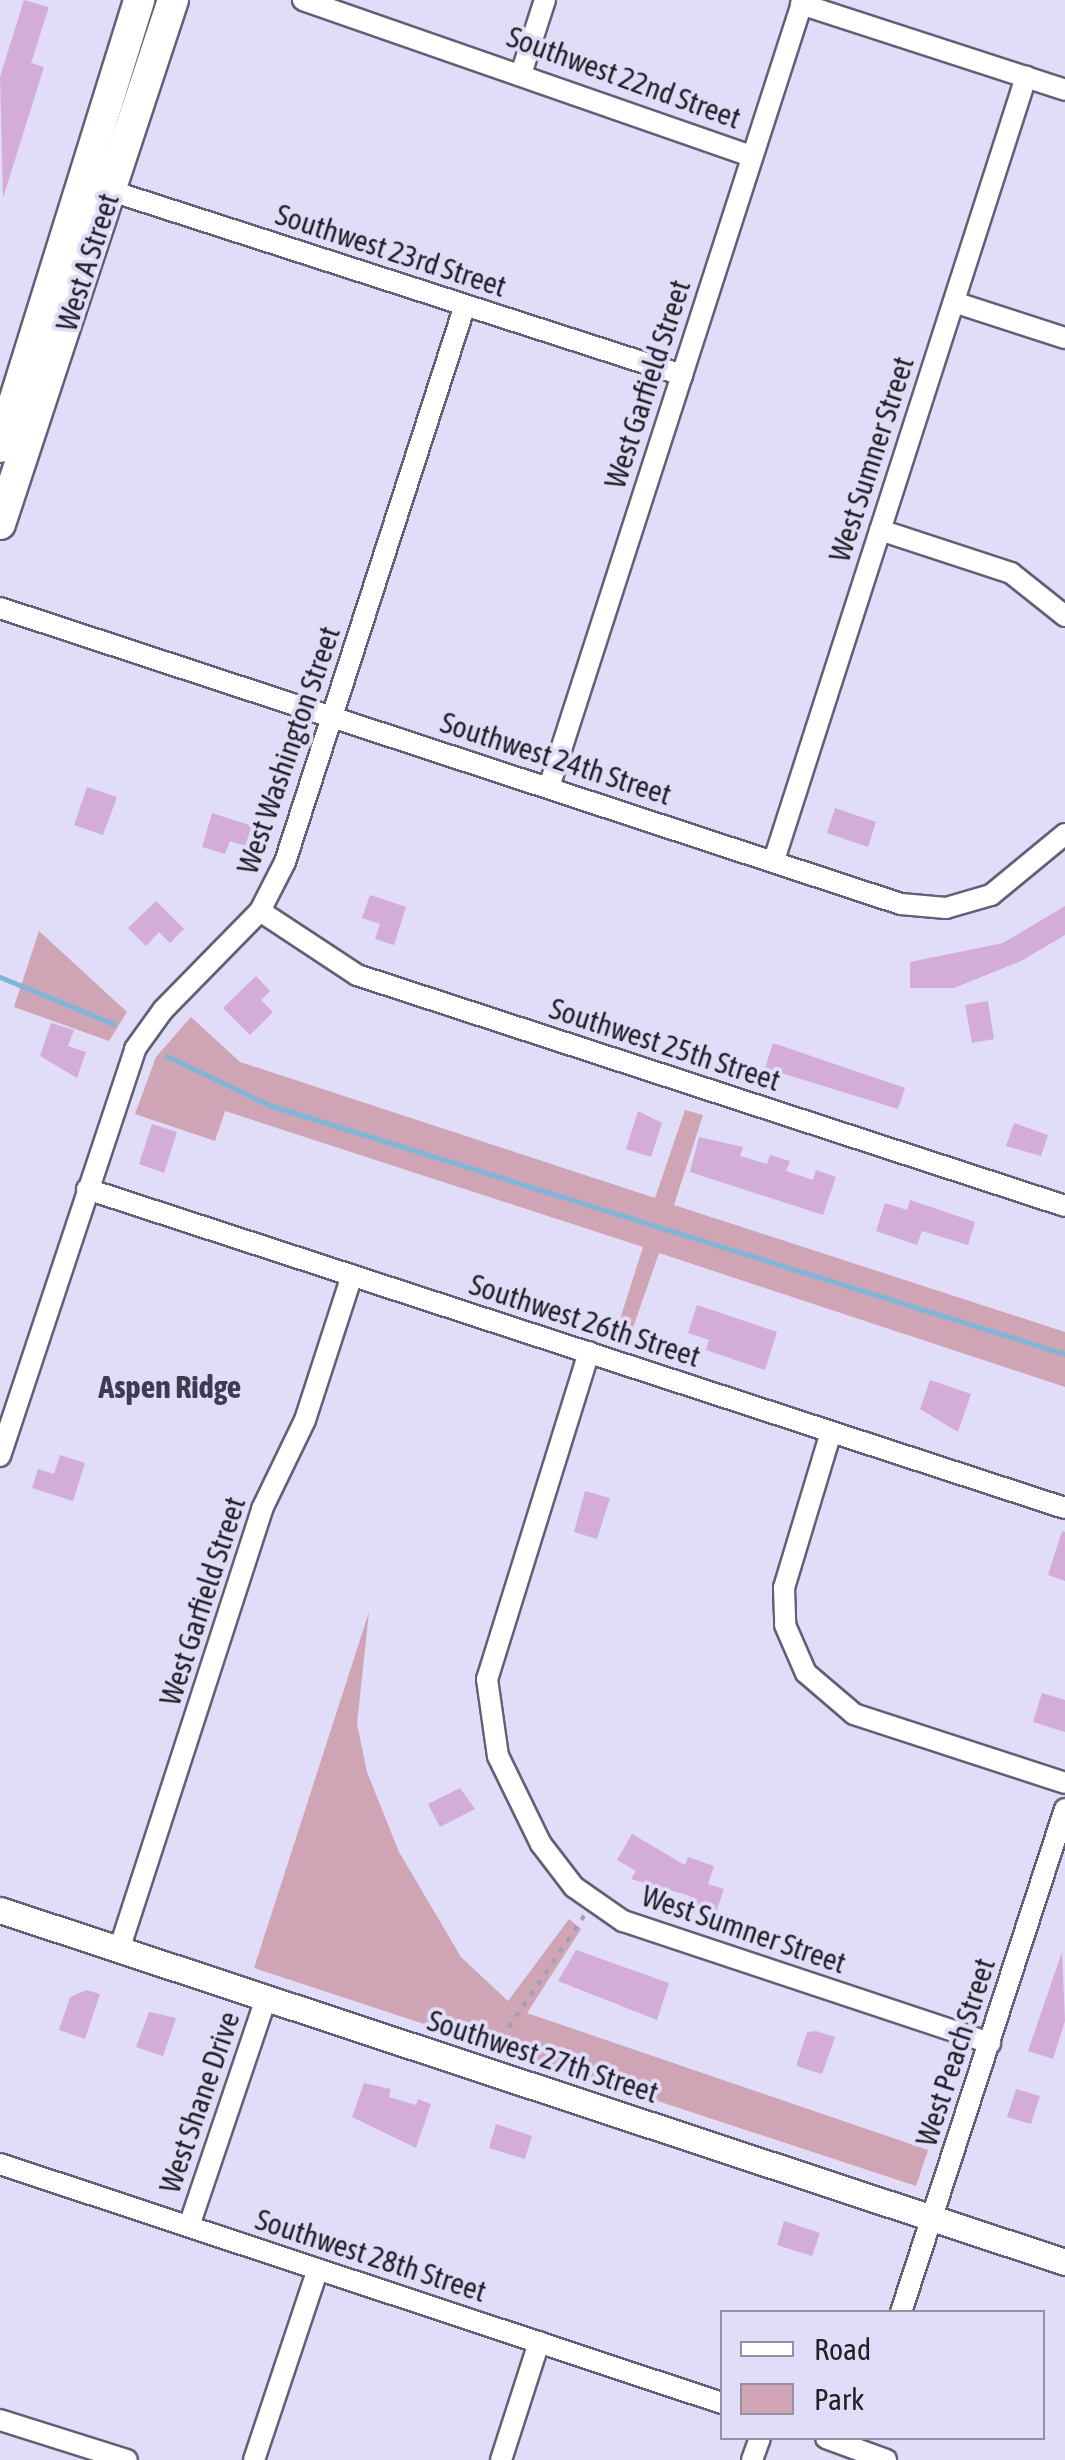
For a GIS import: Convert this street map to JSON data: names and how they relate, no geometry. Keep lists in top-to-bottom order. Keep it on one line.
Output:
{"streets":{"main road":["West A Street"],"street":["Southwest 22nd Street","Southwest 23rd Street","West Garfield Street","West Sumner Street","West Washington Street","Southwest 24th Street","Southwest 25th Street","Southwest 26th Street","West Peach Street","Southwest 27th Street","West Shane Drive","Southwest 28th Street"]},"crossings":[["Southwest 22nd Street","West Garfield Street"],["Southwest 23rd Street","West A Street"],["Southwest 23rd Street","West Garfield Street"],["Southwest 23rd Street","West Washington Street"],["West Garfield Street","Southwest 24th Street"],["West Garfield Street","Southwest 26th Street"],["West Garfield Street","Southwest 27th Street"],["West Sumner Street","Southwest 24th Street"],["West Sumner Street","Southwest 26th Street"],["West Sumner Street","West Peach Street"],["West Washington Street","Southwest 24th Street"],["West Washington Street","Southwest 25th Street"],["West Washington Street","Southwest 26th Street"],["West Peach Street","Southwest 27th Street"],["Southwest 27th Street","West Shane Drive"],["West Shane Drive","Southwest 28th Street"]],"districts":["Aspen Ridge"],"legend":["Road","Park"]}
